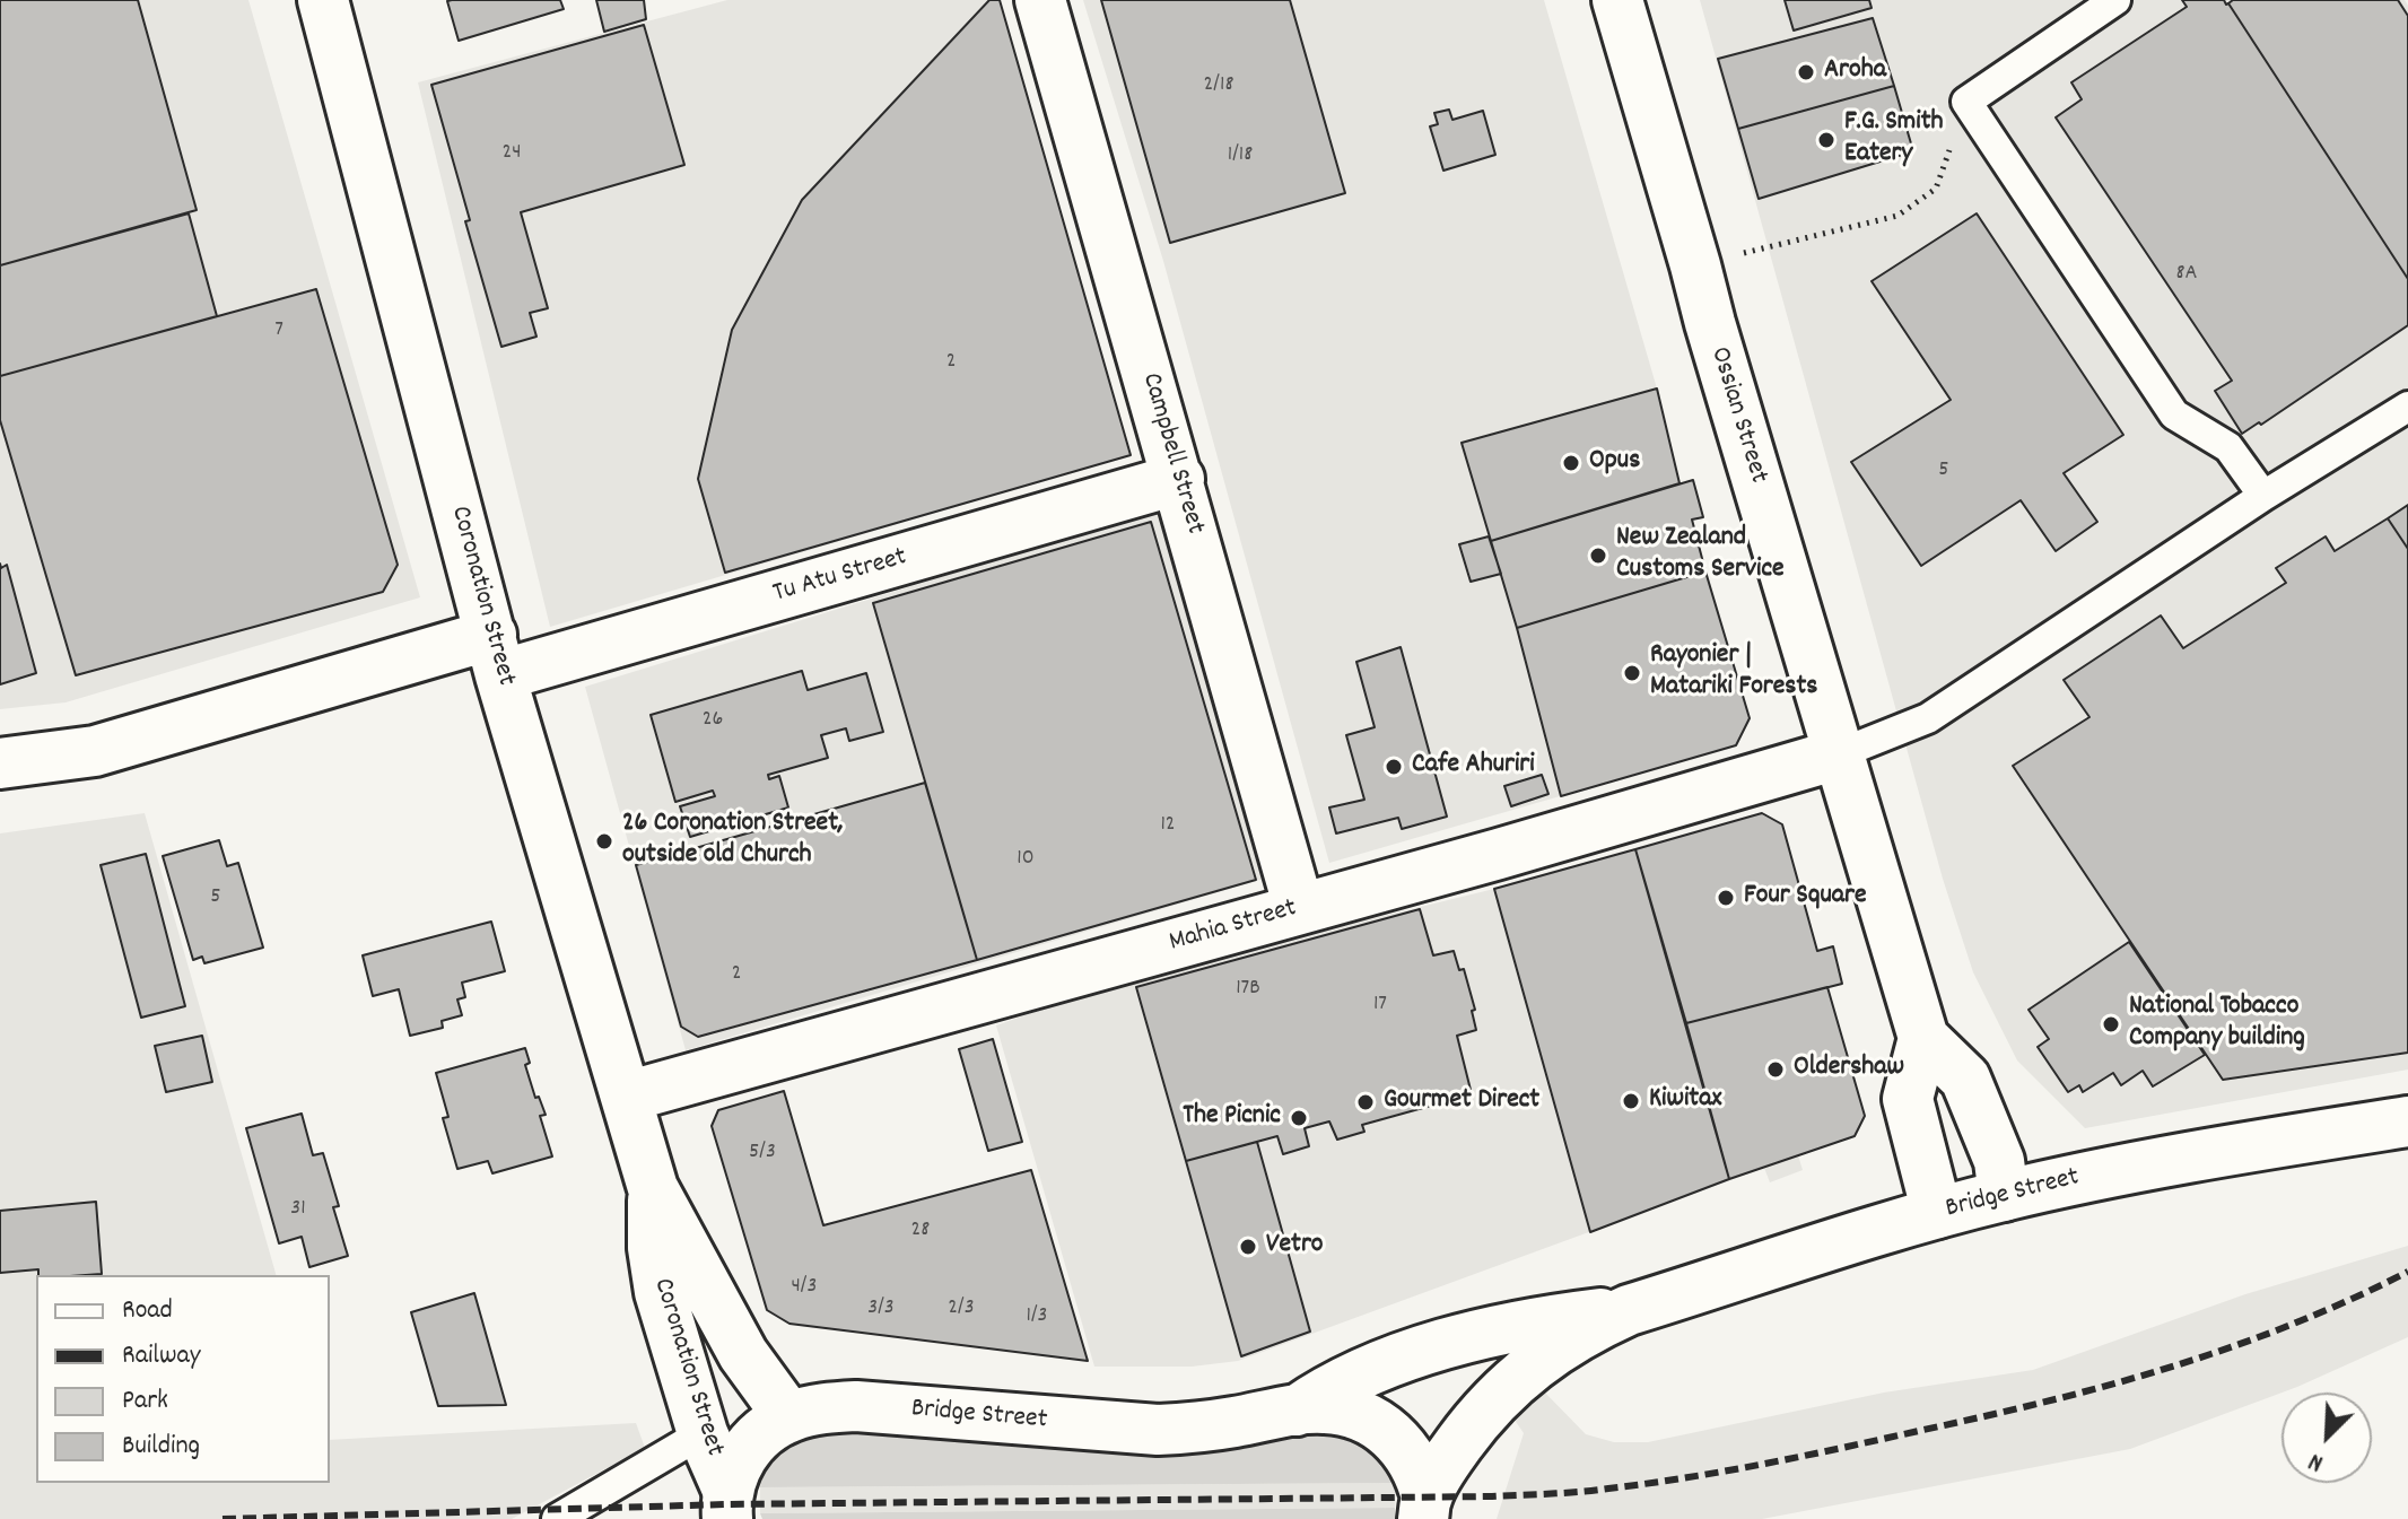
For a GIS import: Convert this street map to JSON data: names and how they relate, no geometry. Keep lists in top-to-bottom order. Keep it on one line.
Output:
{"streets":{"main road":["Ossian Street","Campbell Street","Tu Atu Street","Coronation Street","Mahia Street","Bridge Street"]},"crossings":[["Ossian Street","Mahia Street"],["Ossian Street","Bridge Street"],["Campbell Street","Tu Atu Street"],["Campbell Street","Mahia Street"],["Tu Atu Street","Coronation Street"],["Coronation Street","Mahia Street"],["Coronation Street","Bridge Street"]],"places":["Aroha","F.G. Smith Eatery","Opus","New Zealand Customs Service","Rayonier | Matariki Forests","Cafe Ahuriri","26 Coronation Street, outside old Church","Four Square","National Tobacco Company building","Oldershaw","Kiwitax","Gourmet Direct","The Picnic","Vetro"],"house_numbers":["2/18","24","1/18","8A","7","2","5","26","12","10","5","2","17B","17","5/3","31","28","4/3","3/3","2/3","1/3"],"legend":["Road","Railway","Park","Building"],"north":"bottom left"}
